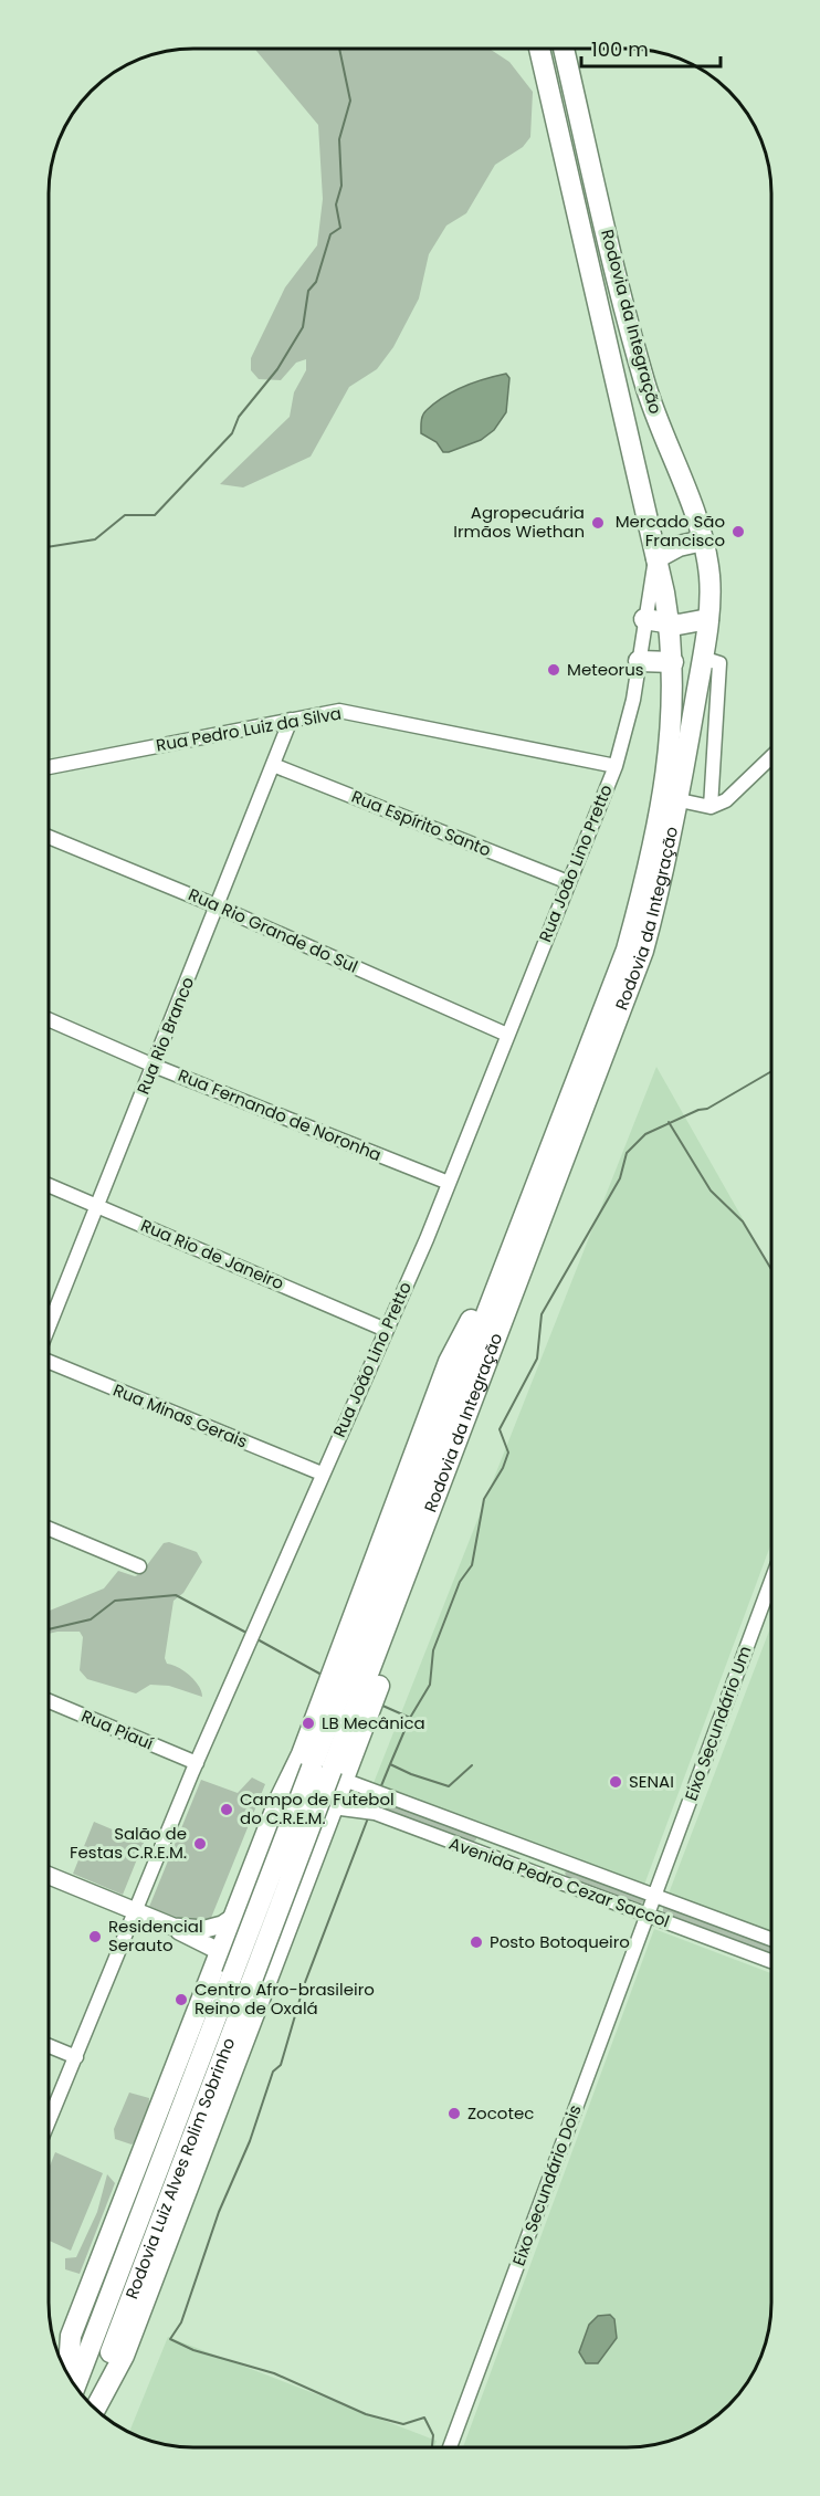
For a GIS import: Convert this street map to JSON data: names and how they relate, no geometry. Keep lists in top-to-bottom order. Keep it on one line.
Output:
{"streets":{"highway":["Rodovia da Integração","Rodovia Luiz Alves Rolim Sobrinho"],"street":["Rua Pedro Luiz da Silva","Rua Espírito Santo","Rua João Lino Pretto","Rua Rio Grande do Sul","Rua Rio Branco","Rua Fernando de Noronha","Rua Rio de Janeiro","Rua Minas Gerais","Eixo Secundário Um","Rua Piauí","Avenida Pedro Cezar Saccol","Eixo Secundário Dois"]},"crossings":[["Rodovia da Integração","Rua João Lino Pretto"],["Rodovia da Integração","Avenida Pedro Cezar Saccol"],["Rodovia da Integração","Rodovia Luiz Alves Rolim Sobrinho"],["Rua Pedro Luiz da Silva","Rua João Lino Pretto"],["Rua Pedro Luiz da Silva","Rua Rio Branco"],["Rua Espírito Santo","Rua João Lino Pretto"],["Rua Espírito Santo","Rua Rio Branco"],["Rua João Lino Pretto","Rua Rio Grande do Sul"],["Rua João Lino Pretto","Rua Fernando de Noronha"],["Rua João Lino Pretto","Rua Rio de Janeiro"],["Rua João Lino Pretto","Rua Minas Gerais"],["Rua João Lino Pretto","Rua Piauí"],["Rua Rio Grande do Sul","Rua Rio Branco"],["Rua Rio Branco","Rua Fernando de Noronha"],["Rua Rio Branco","Rua Rio de Janeiro"],["Eixo Secundário Um","Avenida Pedro Cezar Saccol"],["Eixo Secundário Um","Eixo Secundário Dois"],["Avenida Pedro Cezar Saccol","Rodovia Luiz Alves Rolim Sobrinho"],["Avenida Pedro Cezar Saccol","Eixo Secundário Dois"]],"places":["Agropecuária Irmãos Wiethan","Mercado São Francisco","Meteorus","LB Mecânica","SENAI","Campo de Futebol do C.R.E.M.","Salão de Festas C.R.E.M.","Residencial Serauto","Posto Botoqueiro","Centro Afro-brasileiro Reino de Oxalá","Zocotec"],"scale_bar":"100 m"}
